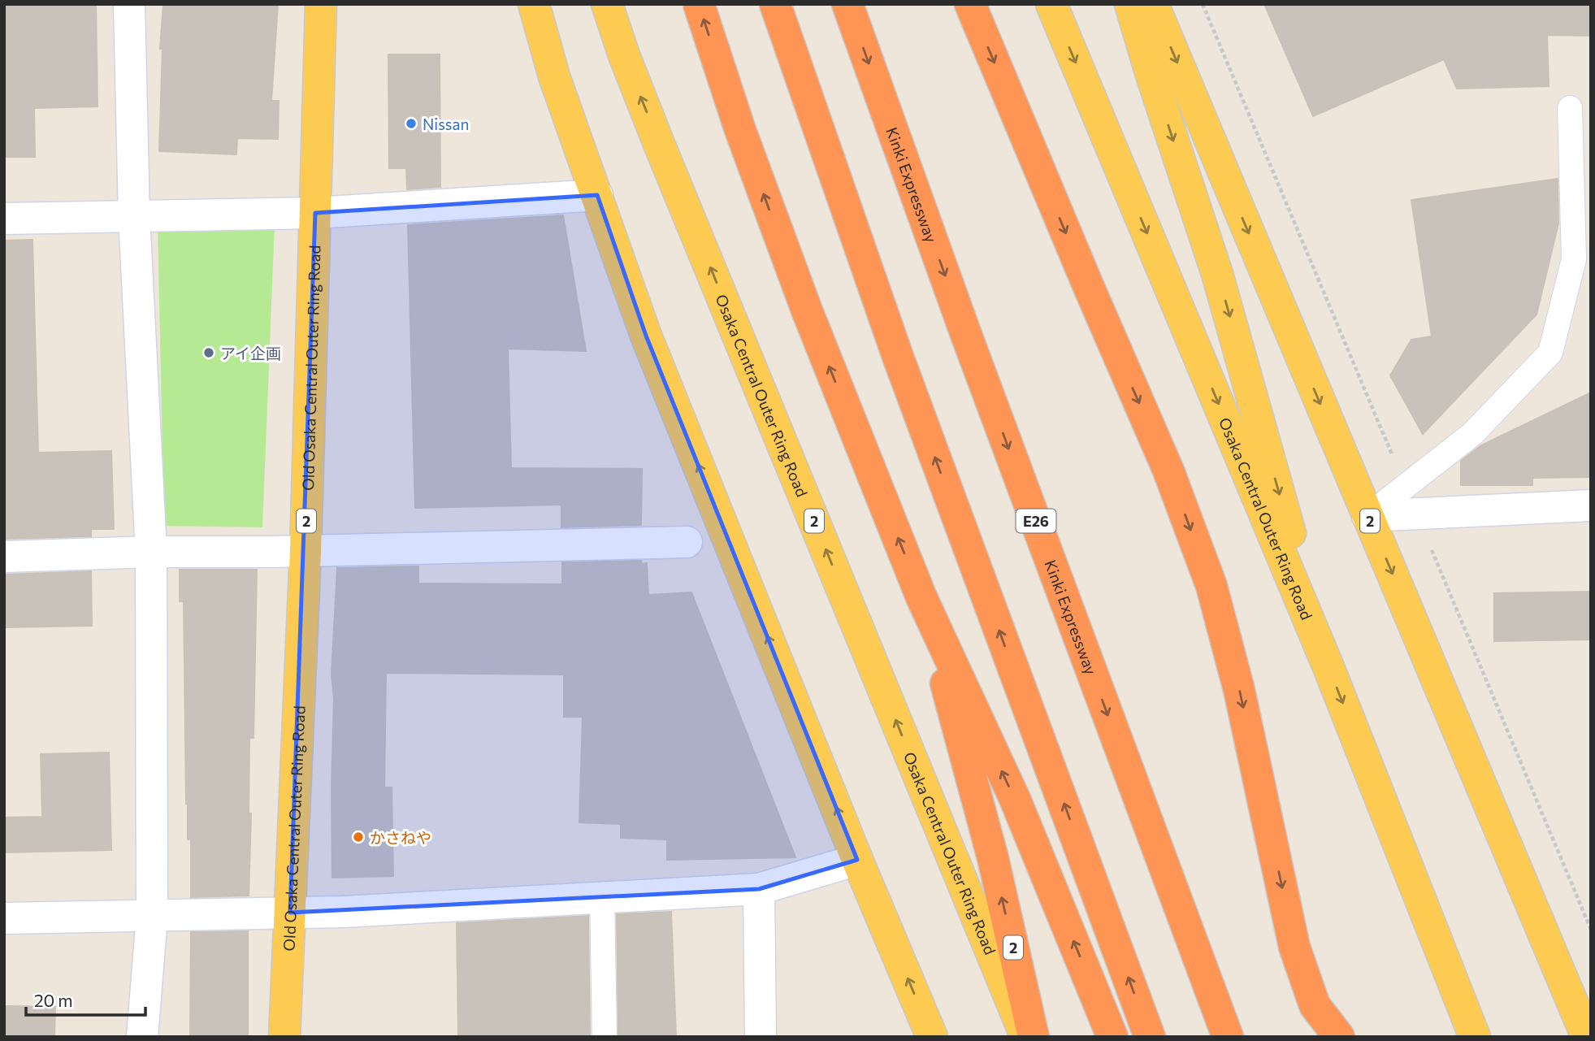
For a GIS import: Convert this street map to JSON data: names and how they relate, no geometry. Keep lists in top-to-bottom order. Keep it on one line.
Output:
{"streets":{"highway":["Kinki Expressway","2","E26"],"main road":["Old Osaka Central Outer Ring Road","Osaka Central Outer Ring Road"]},"places":["Nissan","アイ企画","かさねや"],"scale_bar":"20 m"}
